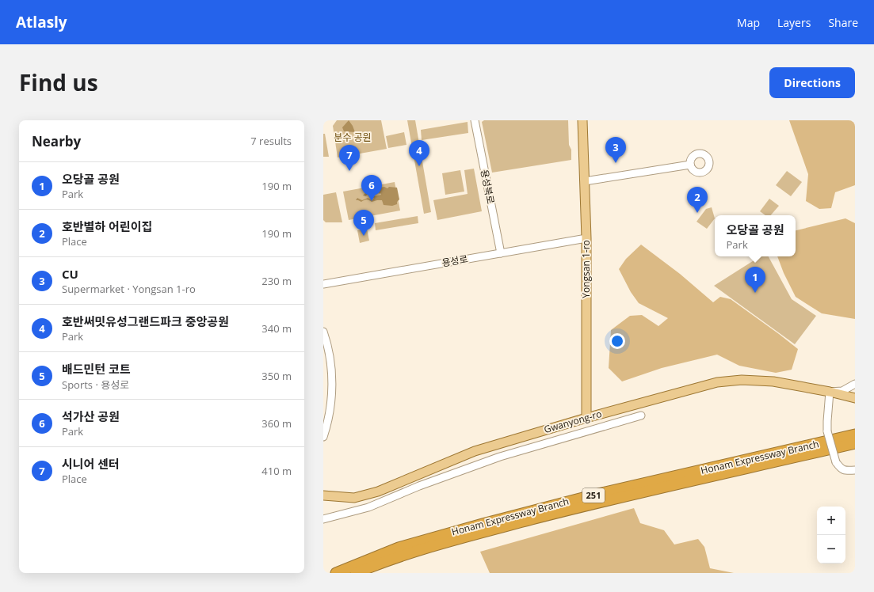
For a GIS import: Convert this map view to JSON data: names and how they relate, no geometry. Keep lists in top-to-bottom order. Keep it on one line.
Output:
{"streets":{"highway":["Honam Expressway Branch","251"],"main road":["Yongsan 1-ro","Gwanyong-ro"],"street":["용성북로","용성로"]},"crossings":[["용성북로","용성로"],["용성로","Yongsan 1-ro"],["Yongsan 1-ro","Gwanyong-ro"]],"parks":["분수 공원"],"page":{"header":"Atlasly","nav":["Map","Layers","Share"],"title":"Find us","buttons":"Directions","heading":["Nearby","7 results"],"pins":["3","4","7","6","2","5","1"],"list":[{"mark":"1","name":"오당골 공원","note":"Park","value":"190 m"},{"mark":"2","name":"호반별하 어린이집","note":"Place","value":"190 m"},{"mark":"3","name":"CU","note":"Supermarket · Yongsan 1-ro","value":"230 m"},{"mark":"4","name":"호반써밋유성그랜드파크 중앙공원","note":"Park","value":"340 m"},{"mark":"5","name":"배드민턴 코트","note":"Sports · 용성로","value":"350 m"},{"mark":"6","name":"석가산 공원","note":"Park","value":"360 m"},{"mark":"7","name":"시니어 센터","note":"Place","value":"410 m"}],"popup":["오당골 공원","Park"],"map_buttons":["+","−"]}}
